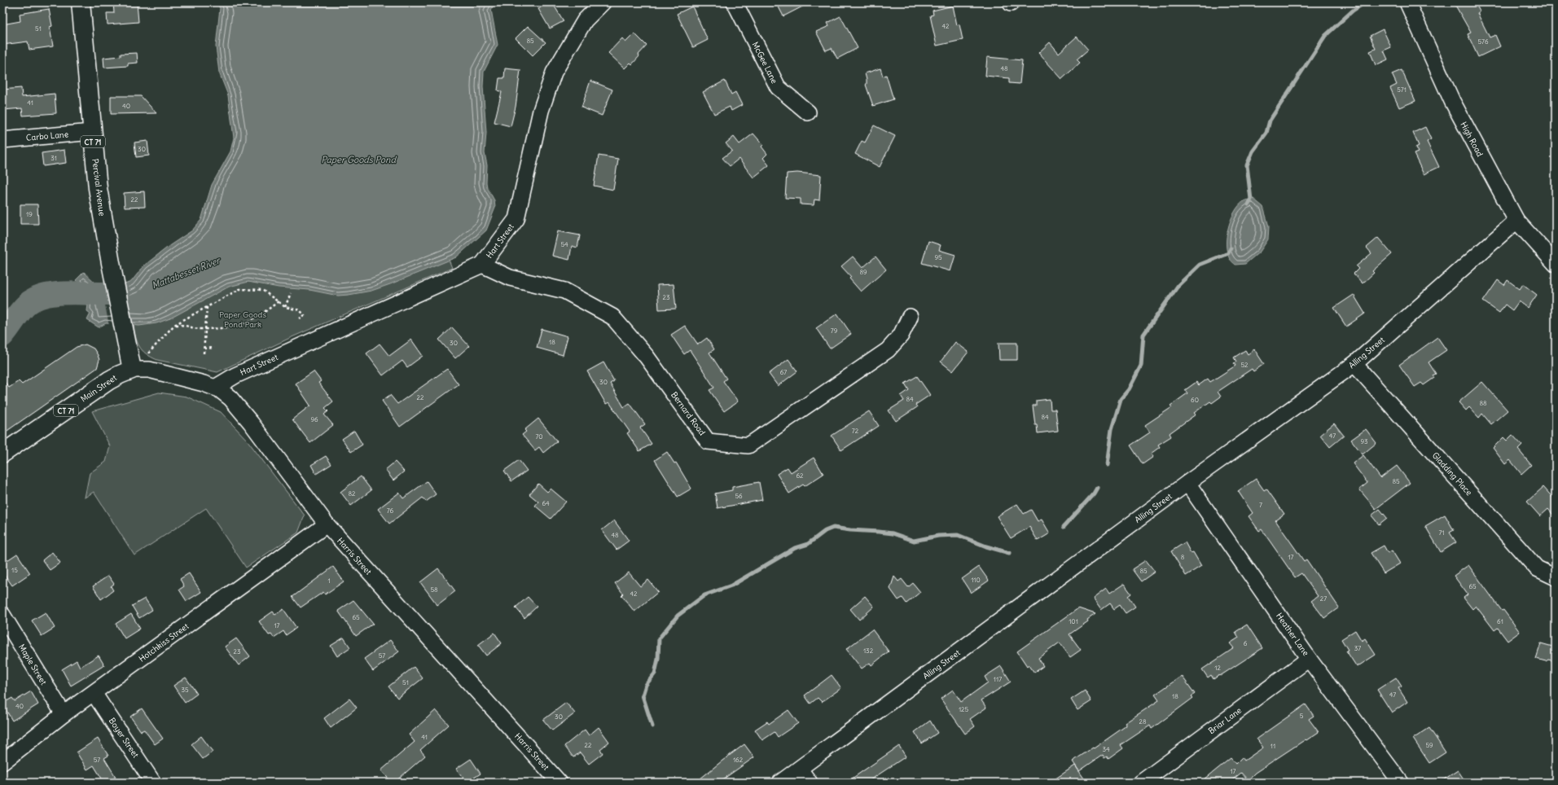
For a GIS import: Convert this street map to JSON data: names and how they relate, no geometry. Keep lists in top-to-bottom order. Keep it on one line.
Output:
{"streets":{"main road":["CT 71","Percival Avenue","Main Street"],"street":["McGee Lane","Carbo Lane","High Road","Hart Street","Alling Street","Bernard Road","Gladding Place","Harris Street","Heather Lane","Hotchkiss Street","Maple Street","Briar Lane","Boyer Street"]},"crossings":[["Carbo Lane","Percival Avenue"],["High Road","Alling Street"],["Percival Avenue","Main Street"],["Percival Avenue","Harris Street"],["Hart Street","Bernard Road"],["Hart Street","Harris Street"],["Alling Street","Gladding Place"],["Alling Street","Heather Lane"],["Main Street","Harris Street"],["Harris Street","Hotchkiss Street"],["Heather Lane","Briar Lane"],["Hotchkiss Street","Maple Street"],["Hotchkiss Street","Boyer Street"]],"water":["Paper Goods Pond","Mattabesset River"],"parks":["Paper Goods Pond Park"],"house_numbers":["42","51","85","576","48","571","41","40","30","31","22","19","54","95","89","23","79","18","30","52","67","30","22","84","60","88","84","96","72","47","70","93","62","85","82","56","64","7","76","71","48","8","17","15","85","110","1","65","58","42","27","65","101","61","17","6","37","132","23","57","12","117","51","35","47","18","40","125","5","30","28","41","22","59","11","34","57","162","17"]}
